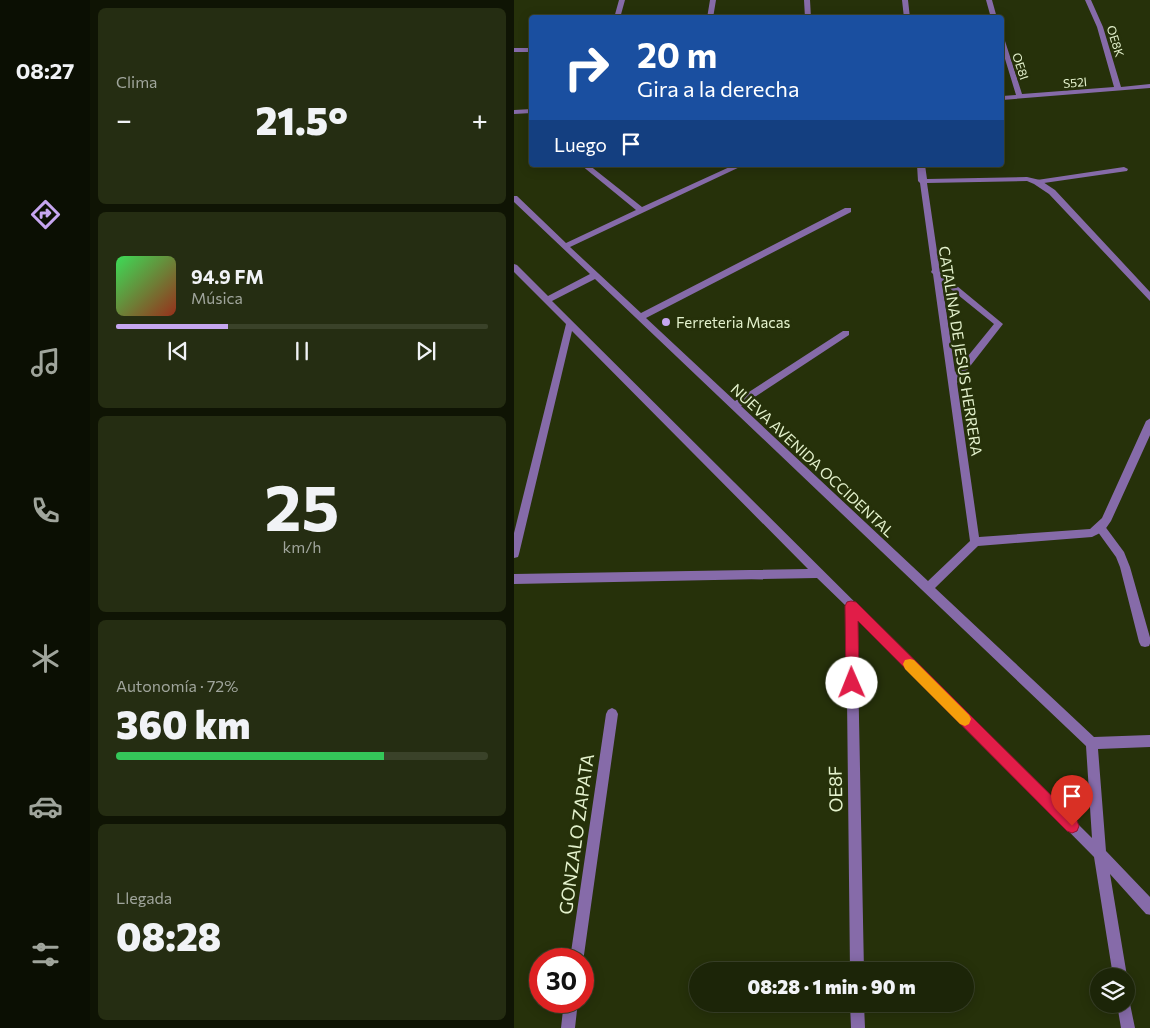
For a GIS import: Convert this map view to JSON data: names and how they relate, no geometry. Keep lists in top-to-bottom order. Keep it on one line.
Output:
{"streets":{"street":["OE8K","OE8I","S52I","CATALINA DE JESUS HERRERA","NUEVA AVENIDA OCCIDENTAL","OE8F","GONZALO ZAPATA"]},"crossings":[["OE8K","S52I"],["OE8I","S52I"]],"places":["Ferreteria Macas"],"page":{"tabs":"08:27","tile":["Clima",["25","km/h"],["Autonomía · 72%","360 km"],["Llegada","08:28"]],"turn":["20 m","Gira a la derecha"],"heat":["−","21.5°","+"],"then":"Luego","song":["94.9 FM","Música"],"limit":"30","trip":"08:28 · 1 min · 90 m"}}
